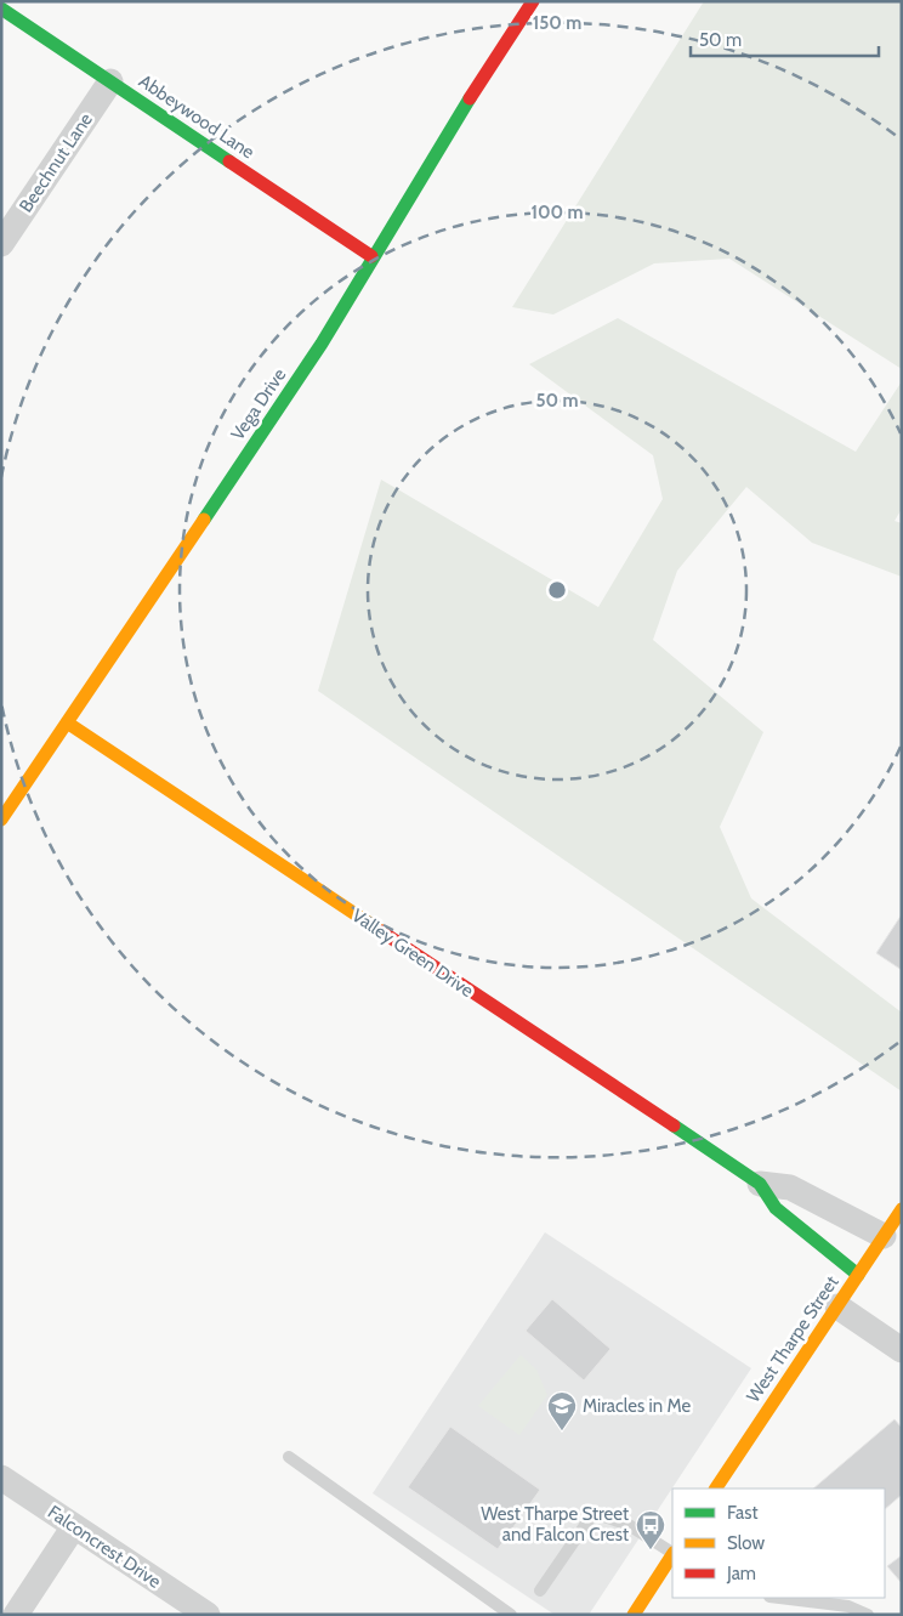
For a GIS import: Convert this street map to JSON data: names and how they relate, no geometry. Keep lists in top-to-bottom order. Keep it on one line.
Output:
{"streets":{"street":["Abbeywood Lane","Beechnut Lane","Vega Drive","Valley Green Drive","West Tharpe Street","Falconcrest Drive"]},"crossings":[["Abbeywood Lane","Beechnut Lane"],["Abbeywood Lane","Vega Drive"],["Vega Drive","Valley Green Drive"],["Valley Green Drive","West Tharpe Street"]],"places":{"school or university":["Miracles in Me"],"bus stop":["West Tharpe Street and Falcon Crest"]},"legend":["Fast","Slow","Jam"],"scale_bar":"50 m","rings":["150 m","100 m","50 m"]}
